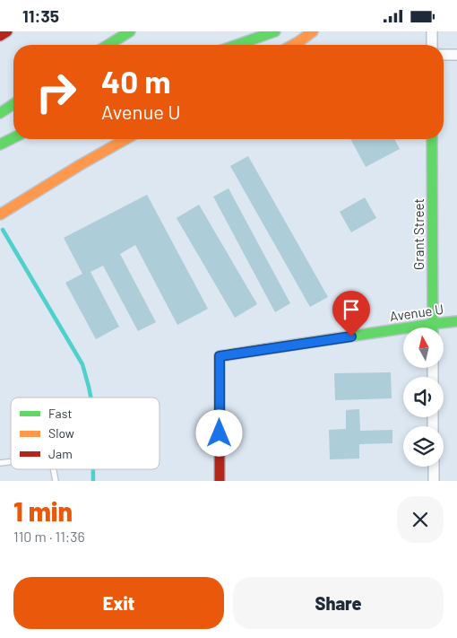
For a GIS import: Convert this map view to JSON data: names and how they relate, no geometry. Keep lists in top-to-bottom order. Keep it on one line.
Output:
{"streets":{"main road":["Grant Street","Avenue U"]},"crossings":[["Grant Street","Avenue U"]],"legend":["Fast","Slow","Jam"],"north":"top","page":{"status":"11:35","turn":["40 m","Avenue U"],"heading":["1 min","110 m · 11:36"],"buttons":["Exit","Share"]}}
